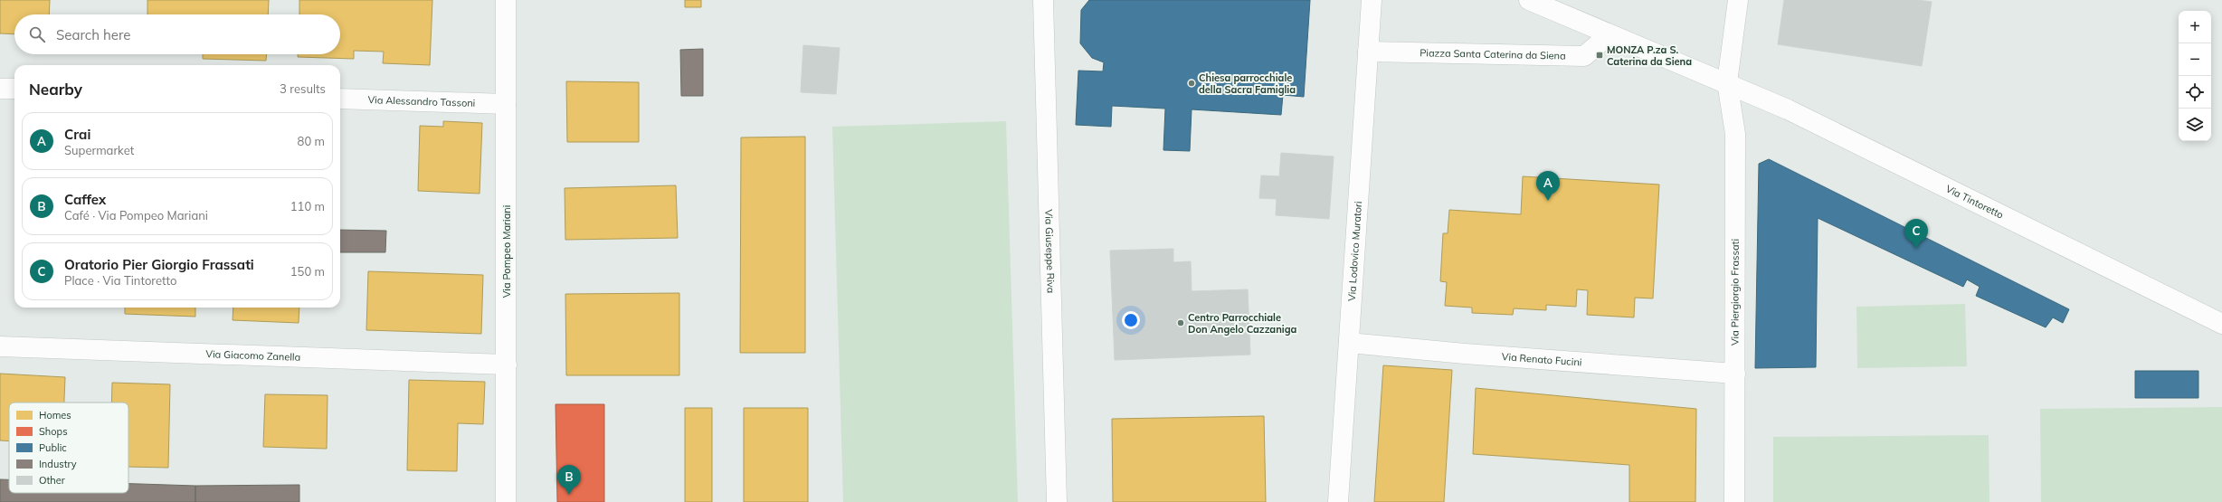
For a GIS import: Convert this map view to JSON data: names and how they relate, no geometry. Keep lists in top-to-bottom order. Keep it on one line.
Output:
{"streets":{"street":["Piazza Santa Caterina da Siena","Via Alessandro Tassoni","Via Tintoretto","Via Giuseppe Riva","Via Pompeo Mariani","Via Lodovico Muratori","Via Piergiorgio Frassati","Via Giacomo Zanella","Via Renato Fucini"]},"crossings":[["Piazza Santa Caterina da Siena","Via Lodovico Muratori"],["Via Alessandro Tassoni","Via Pompeo Mariani"],["Via Tintoretto","Via Piergiorgio Frassati"],["Via Pompeo Mariani","Via Giacomo Zanella"],["Via Lodovico Muratori","Via Renato Fucini"],["Via Piergiorgio Frassati","Via Renato Fucini"]],"places":{"transit":["MONZA P.za S. Caterina da Siena"],"other":["Chiesa parrocchiale della Sacra Famiglia","Centro Parrocchiale Don Angelo Cazzaniga"]},"legend":["Homes","Shops","Public","Industry","Other"],"page":{"map_buttons":["+","−"],"search":"Search here","heading":["Nearby","3 results"],"list":[{"mark":"A","name":"Crai","note":"Supermarket","value":"80 m"},{"mark":"B","name":"Caffex","note":"Café · Via Pompeo Mariani","value":"110 m"},{"mark":"C","name":"Oratorio Pier Giorgio Frassati","note":"Place · Via Tintoretto","value":"150 m"}],"pins":["A","C","B"]}}
